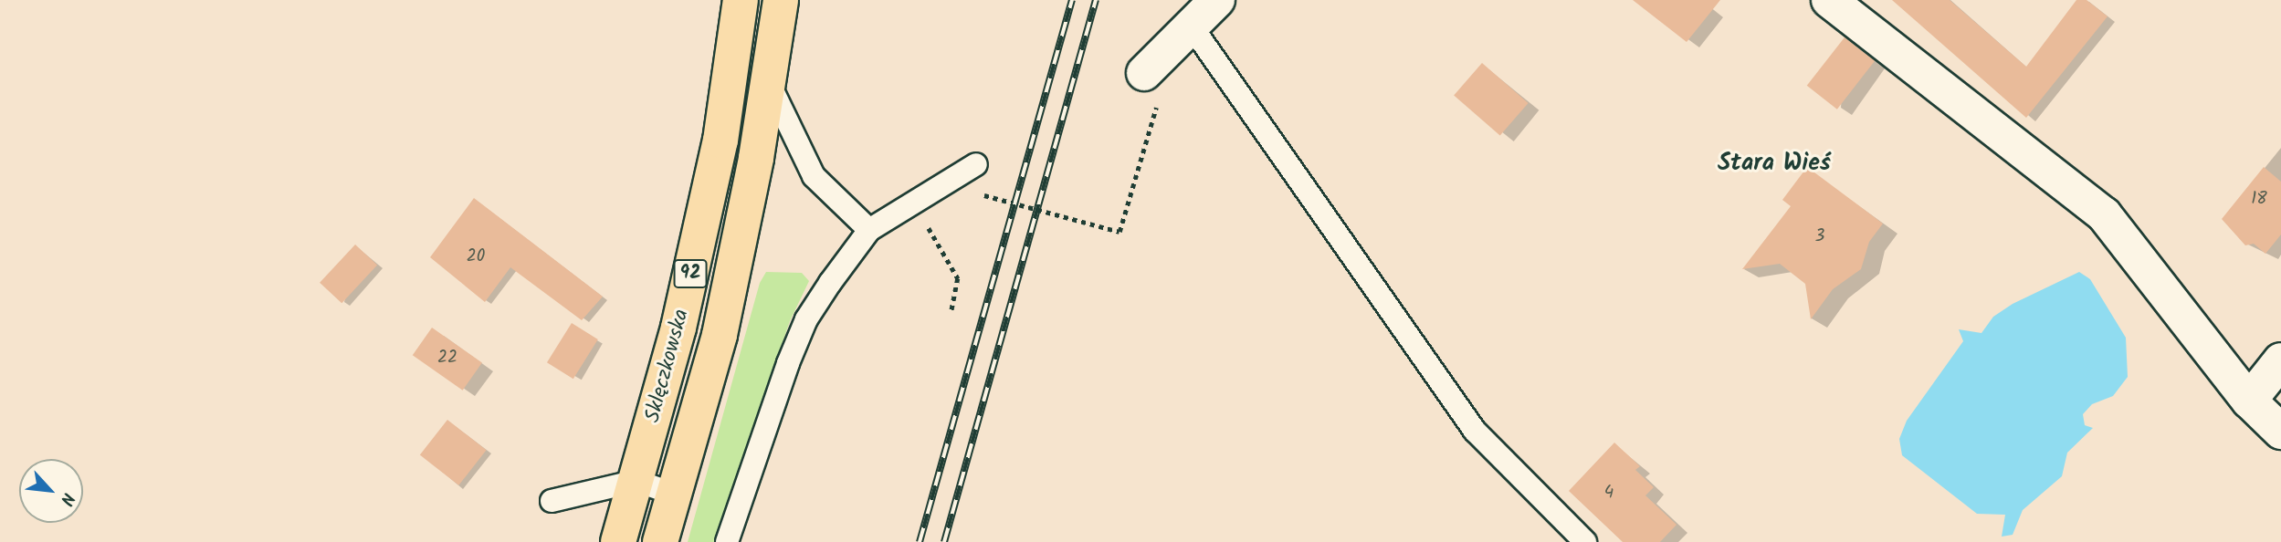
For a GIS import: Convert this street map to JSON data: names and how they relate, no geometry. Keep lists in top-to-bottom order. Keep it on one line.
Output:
{"streets":{"main road":["92","Sklęczkowska"]},"districts":["Stara Wieś"],"house_numbers":["18","3","20","22","4"],"north":"bottom right"}
